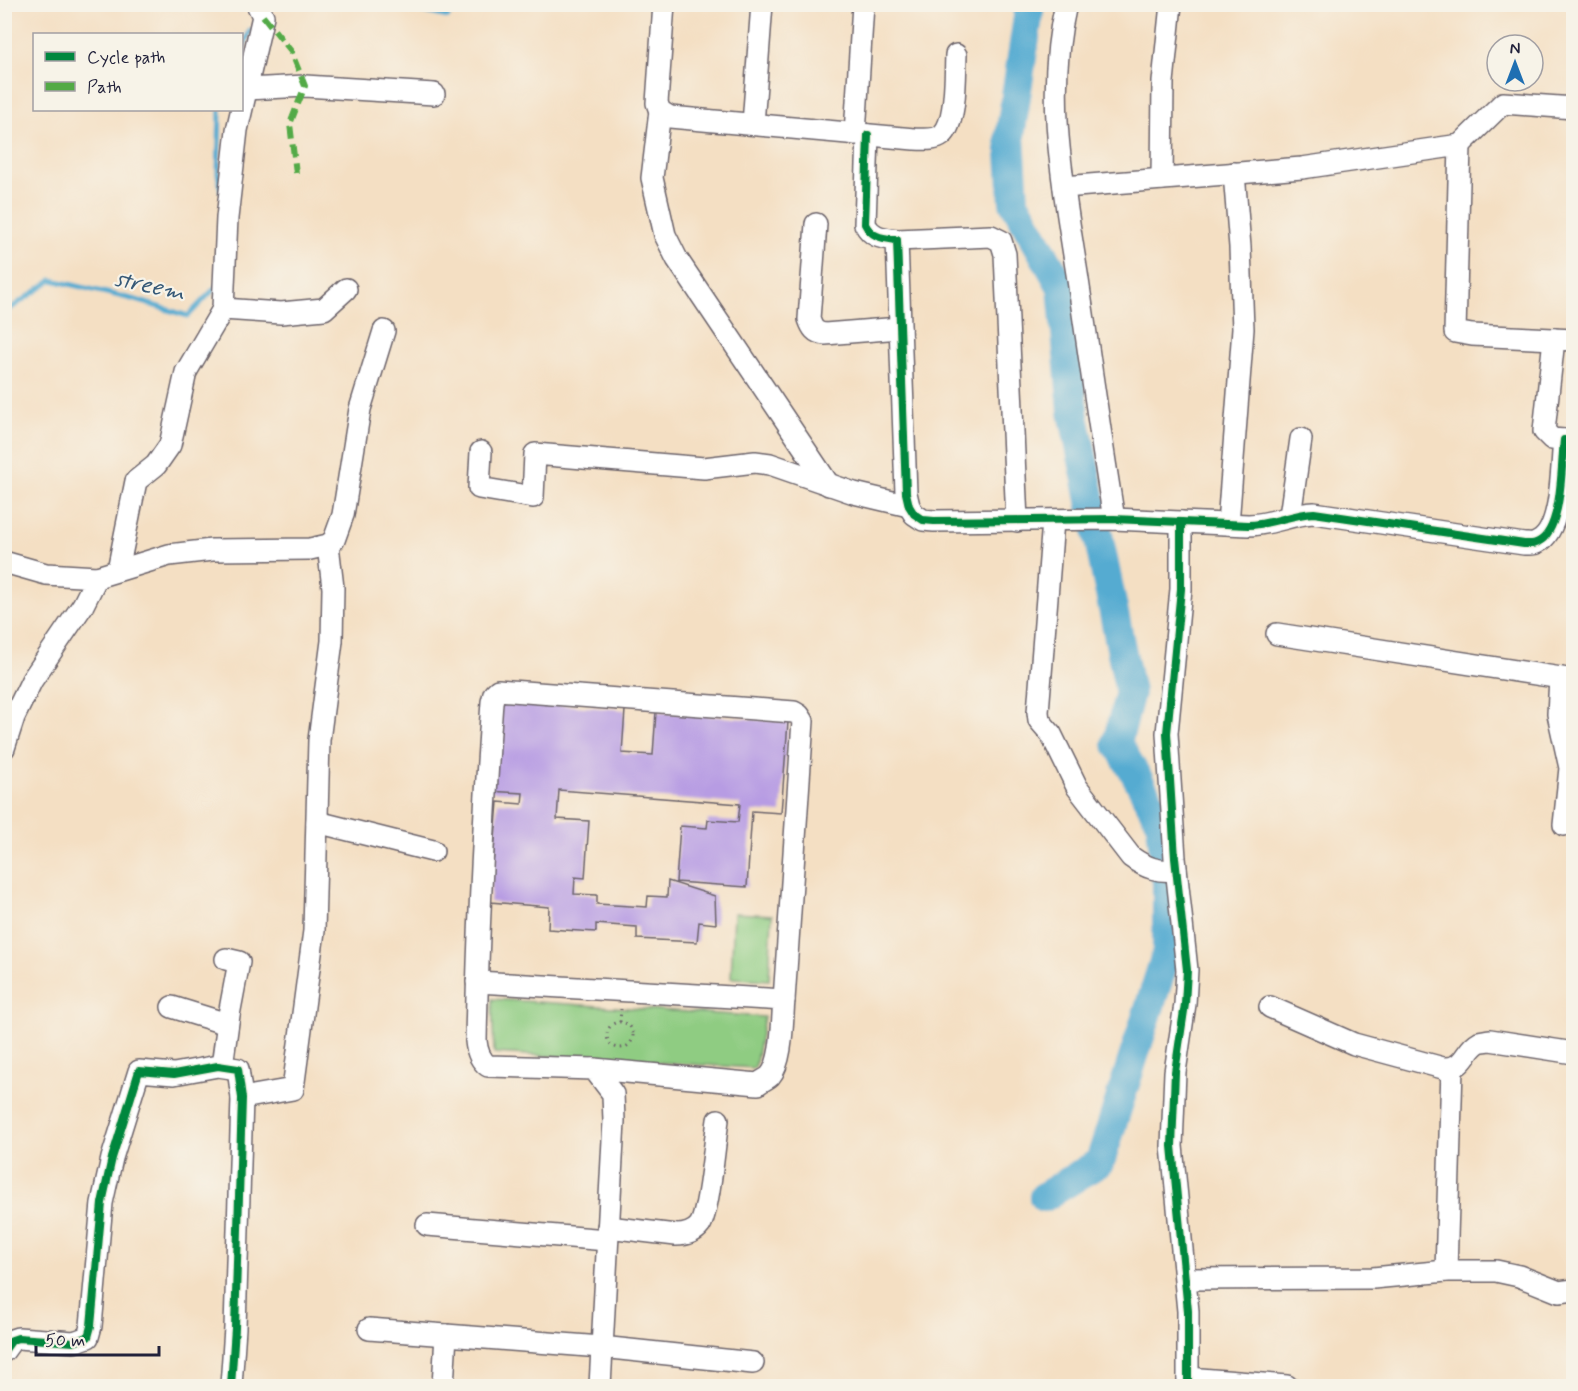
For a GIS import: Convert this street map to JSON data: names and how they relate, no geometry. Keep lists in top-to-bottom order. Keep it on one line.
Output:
{"water":["streem"],"legend":["Cycle path","Path"],"scale_bar":"50 m","north":"top"}
